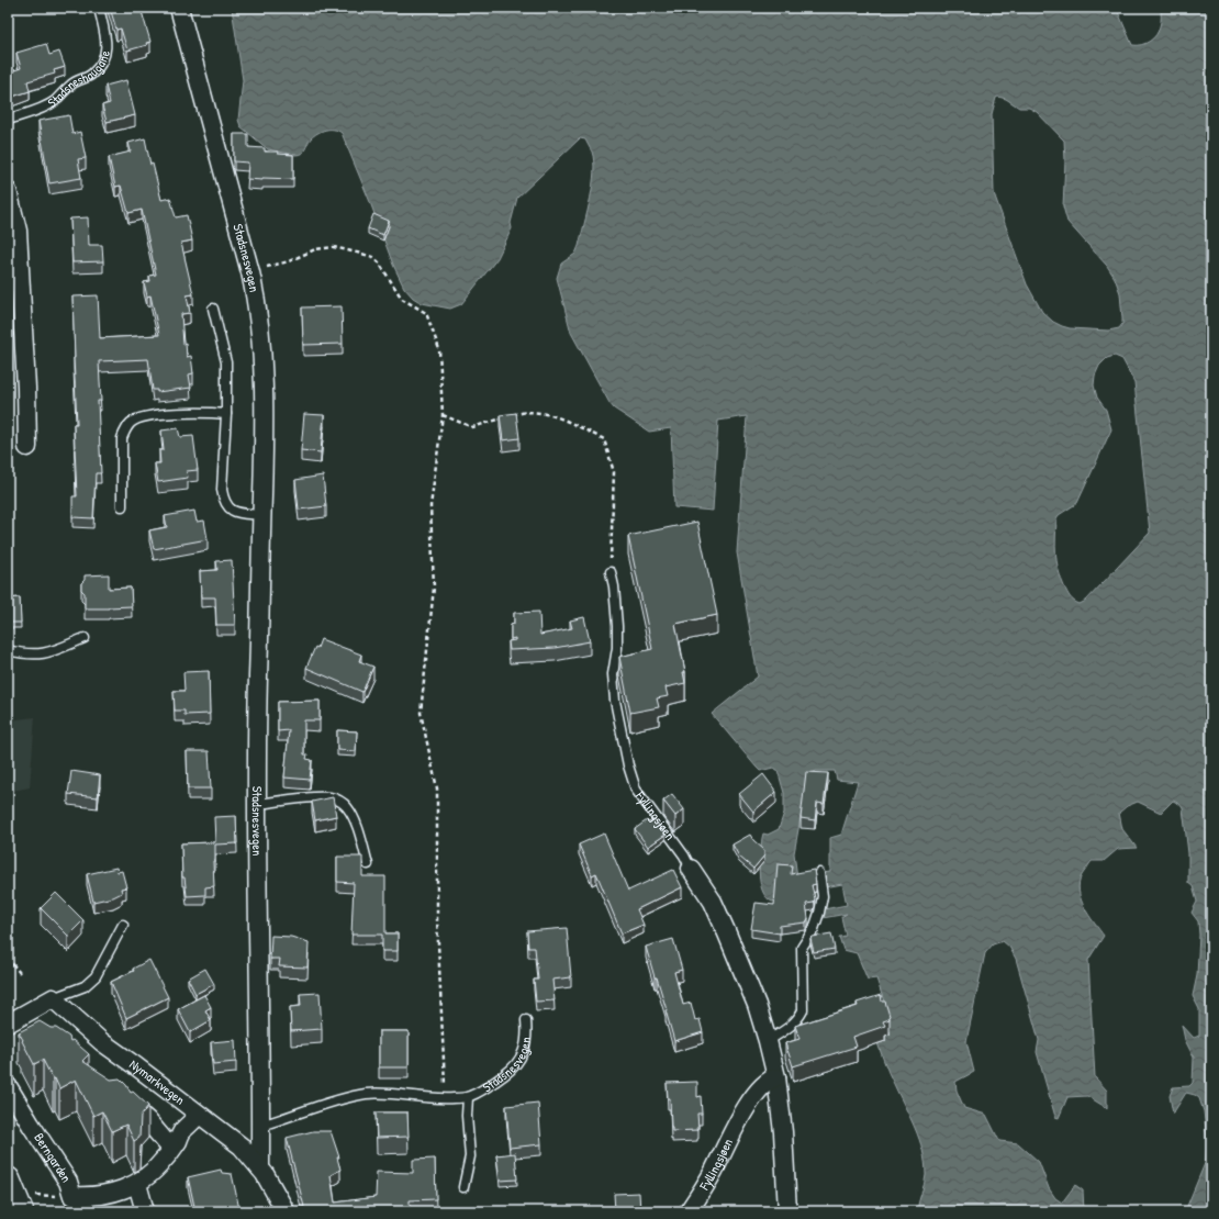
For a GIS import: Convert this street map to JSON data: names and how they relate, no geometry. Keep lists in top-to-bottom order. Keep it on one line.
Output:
{"streets":{"street":["Stadsnesvegen","Fyllingsjøen","Nymarkvegen","Berngarden"],"lane":["Stadsneshaugane"]},"crossings":[["Stadsnesvegen","Nymarkvegen"],["Nymarkvegen","Berngarden"]]}
